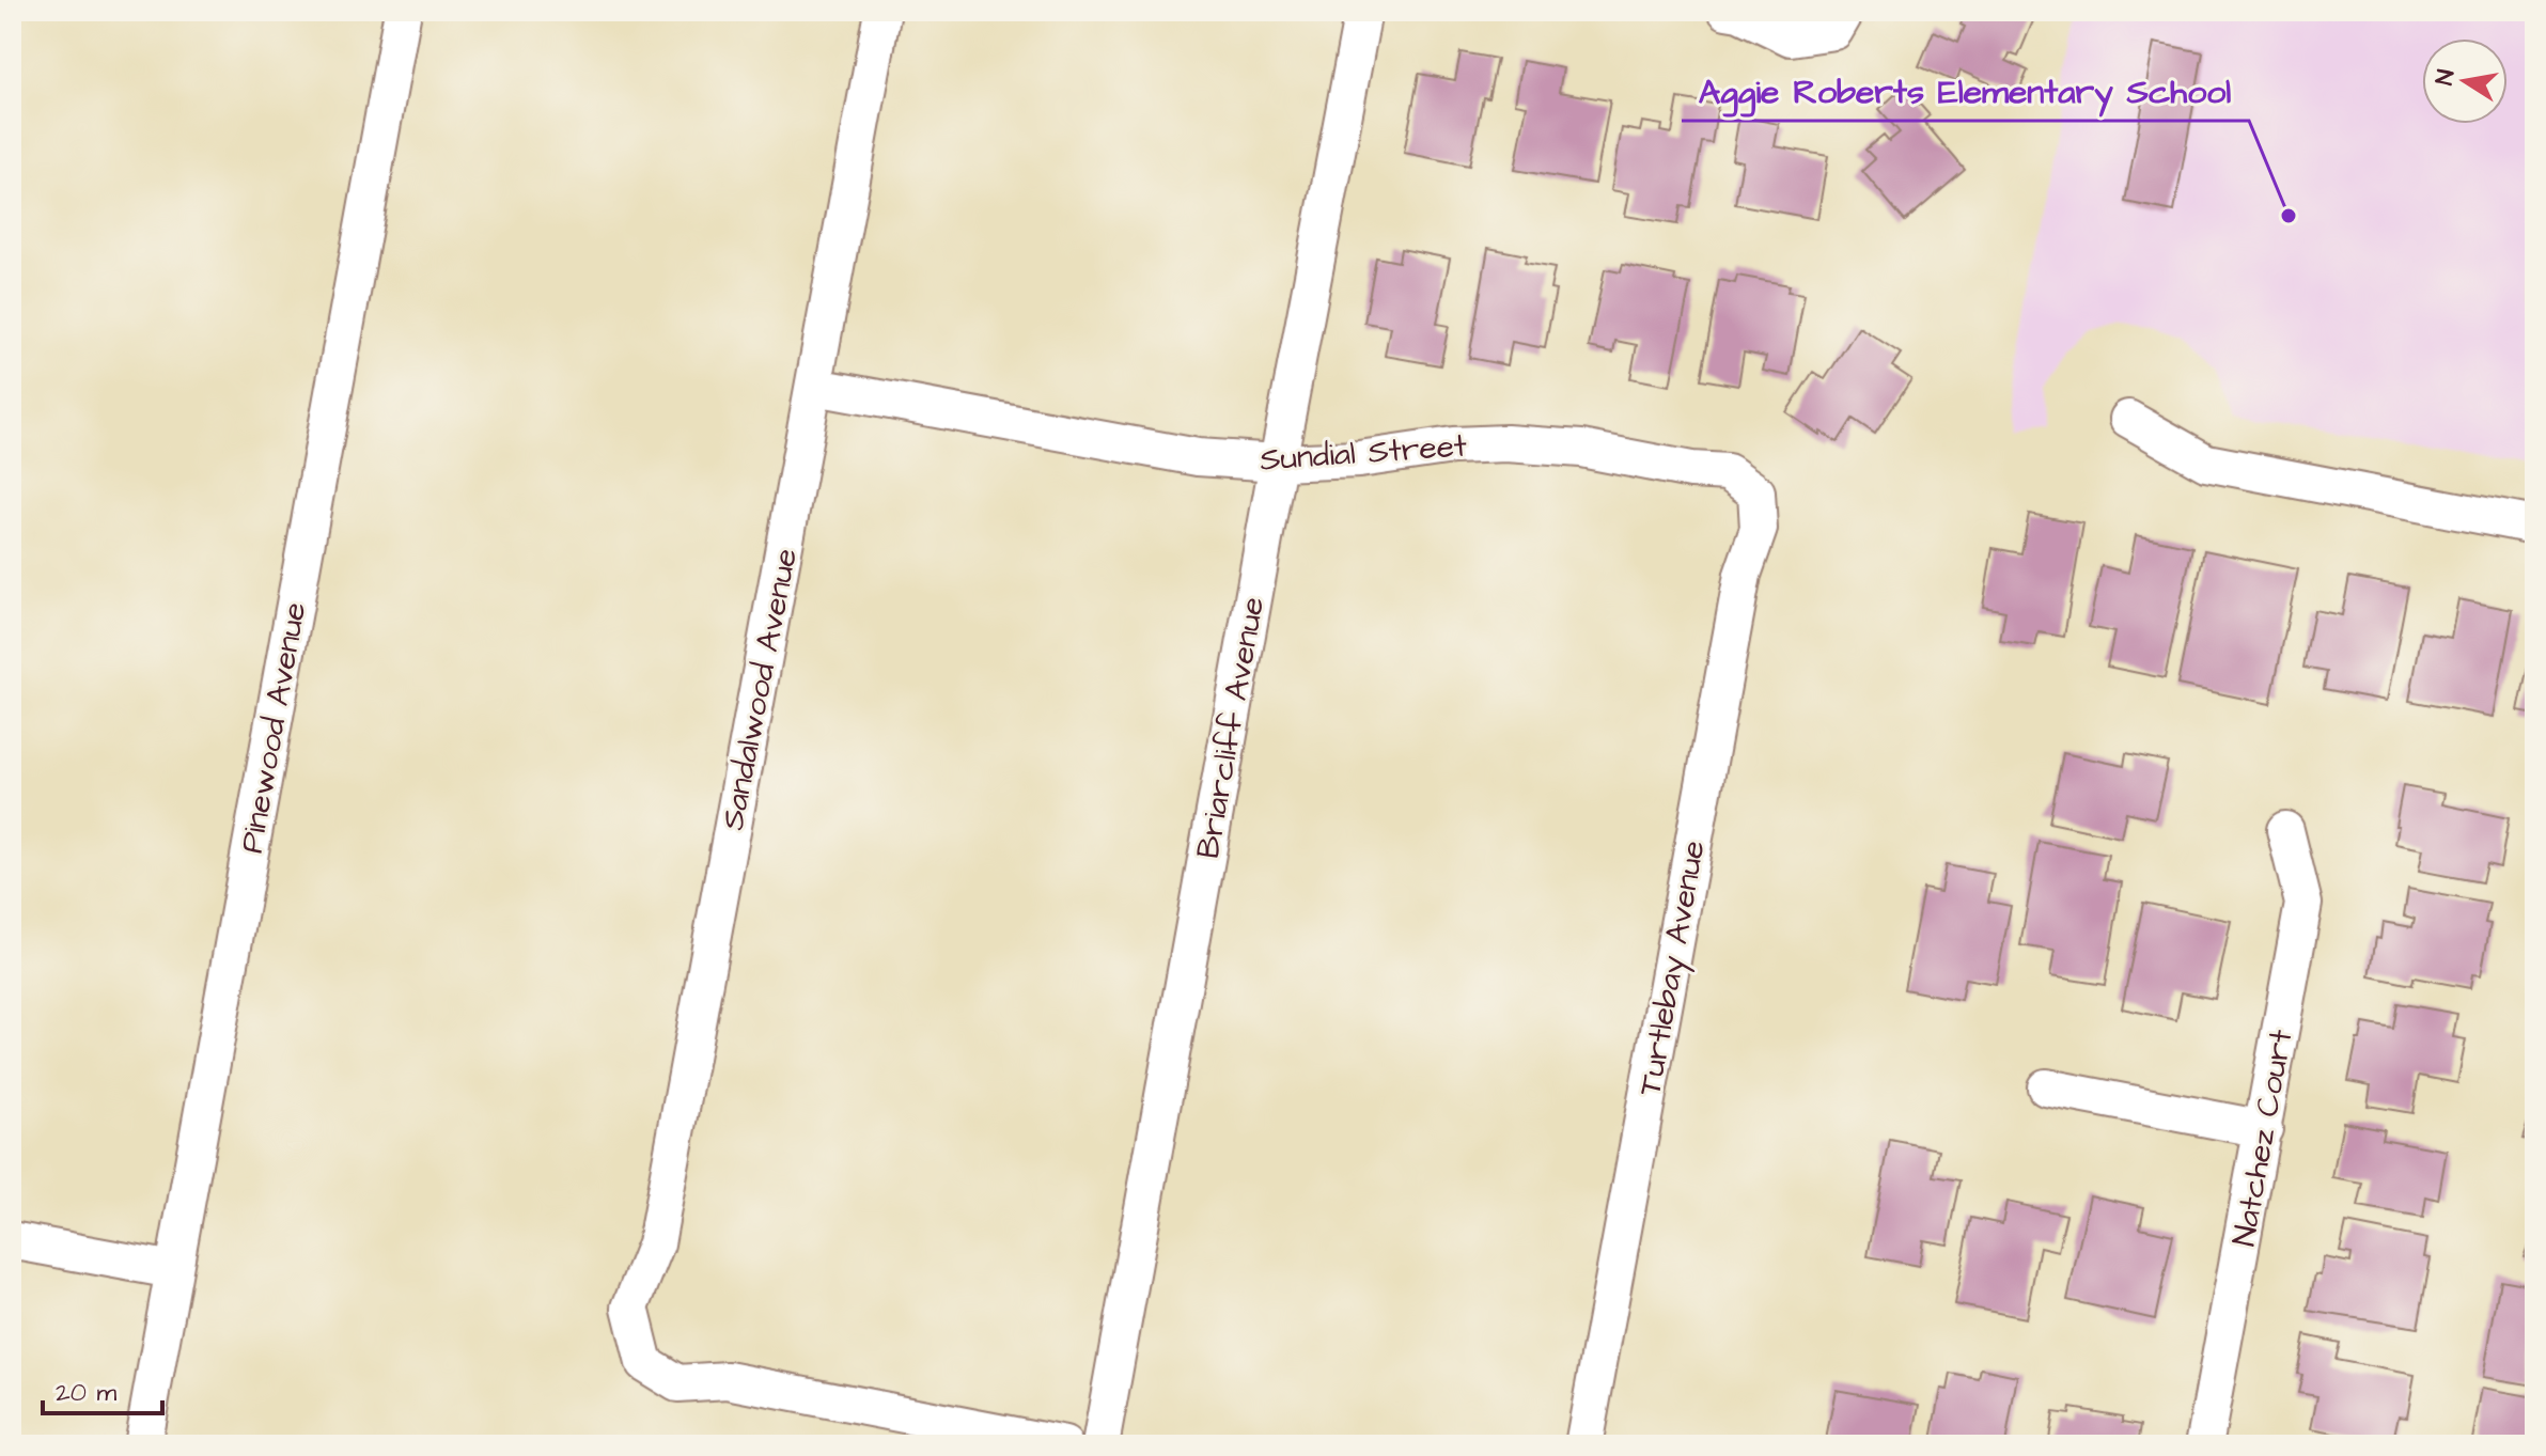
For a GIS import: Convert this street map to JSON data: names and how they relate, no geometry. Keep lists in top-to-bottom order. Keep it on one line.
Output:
{"streets":{"street":["Sundial Street","Sandalwood Avenue","Pinewood Avenue","Briarcliff Avenue","Turtlebay Avenue","Natchez Court"]},"crossings":[["Sundial Street","Sandalwood Avenue"],["Sundial Street","Briarcliff Avenue"],["Sundial Street","Turtlebay Avenue"]],"places":["Aggie Roberts Elementary School"],"scale_bar":"20 m","north":"left"}
